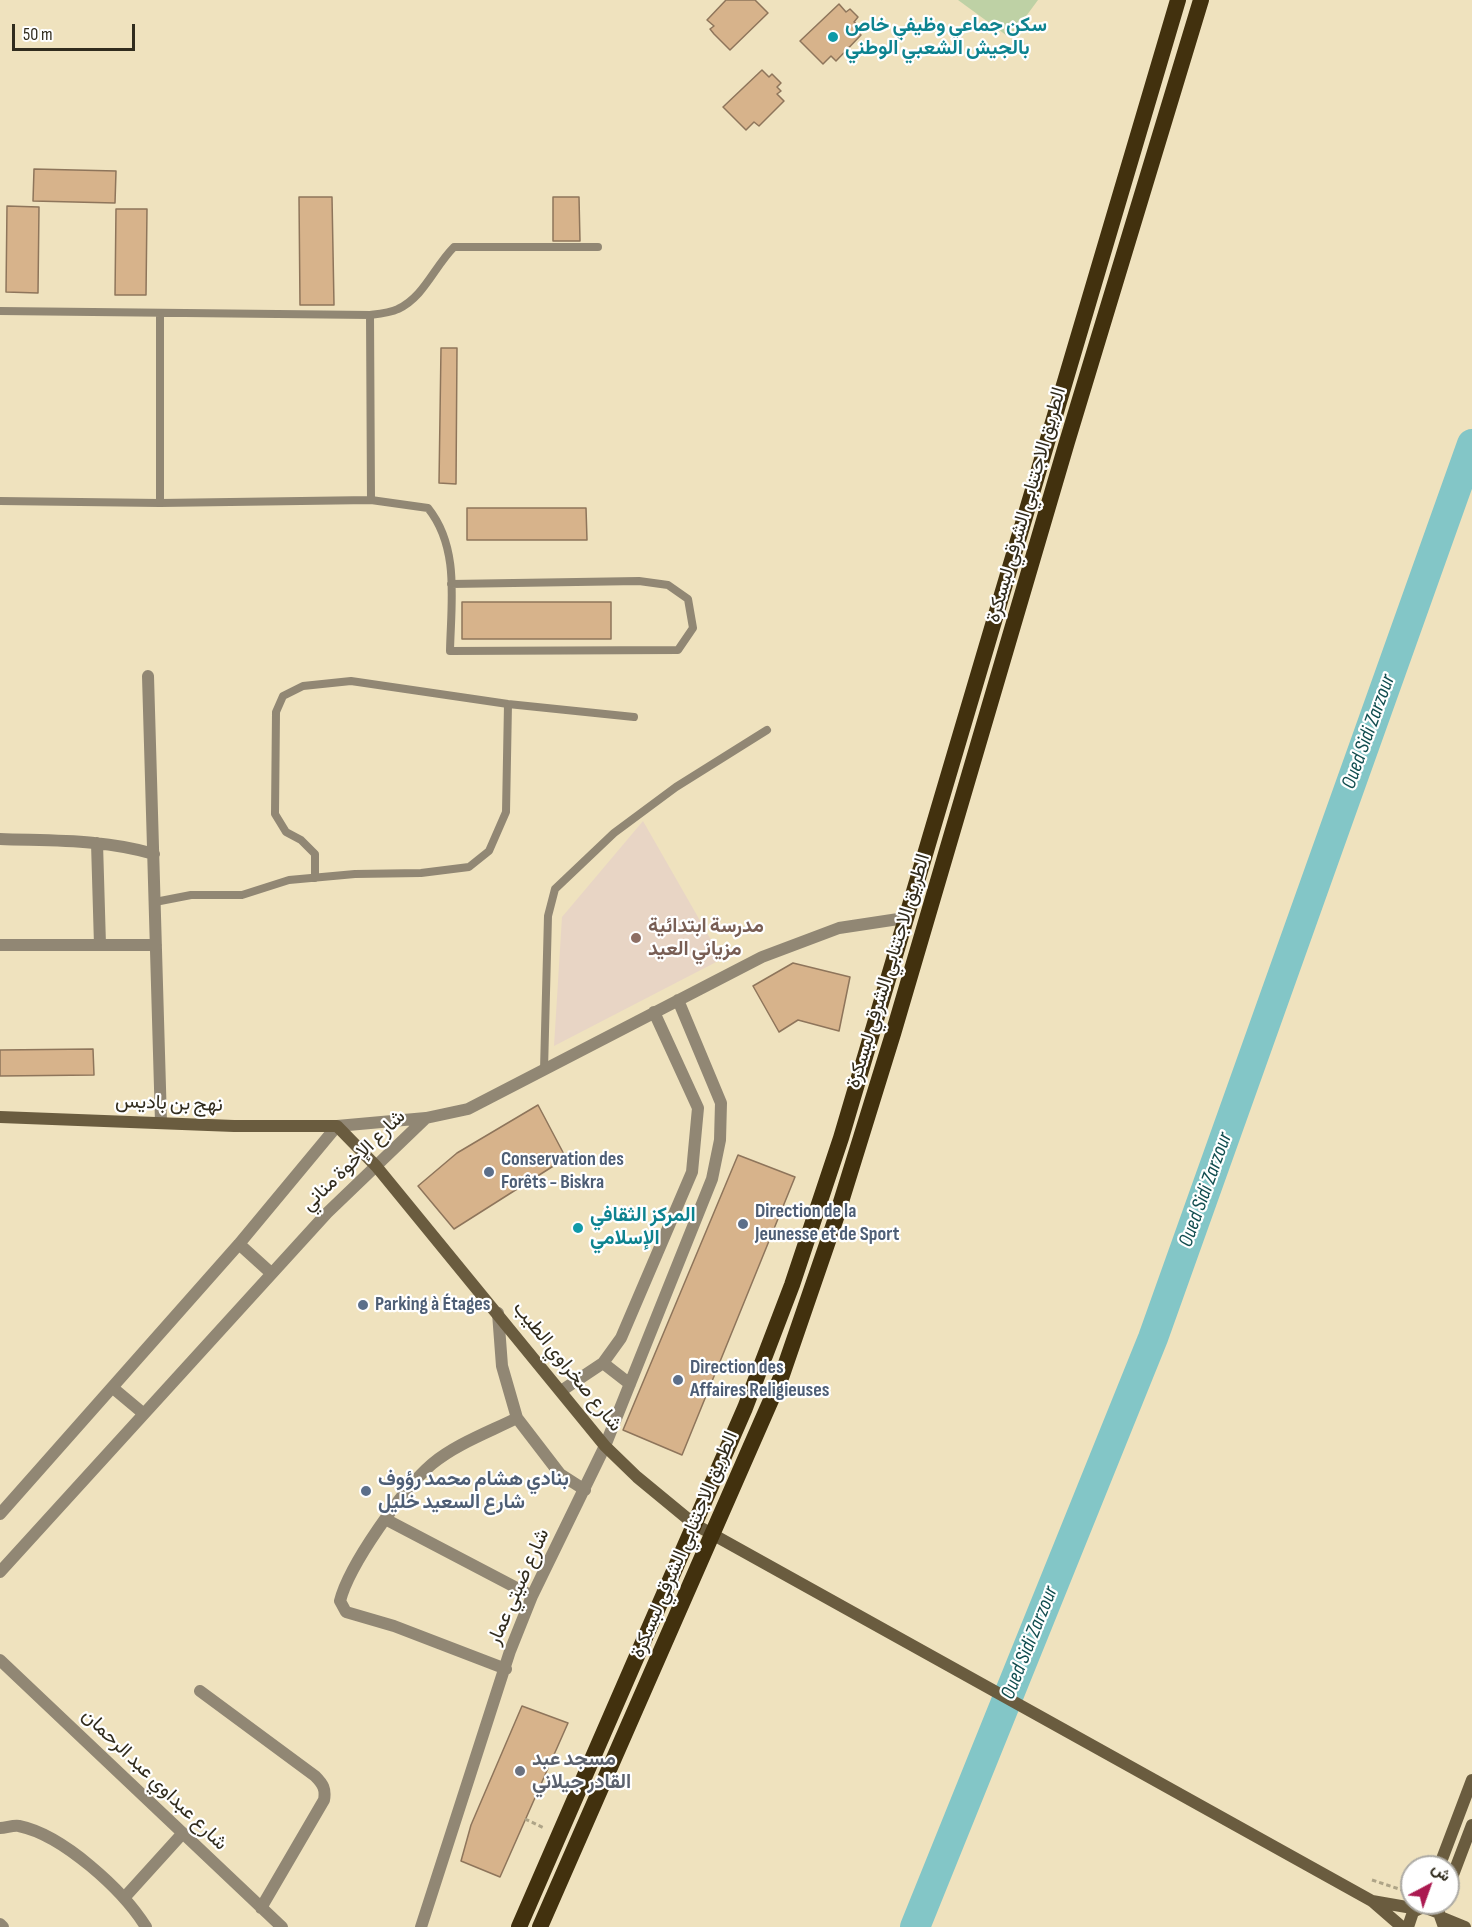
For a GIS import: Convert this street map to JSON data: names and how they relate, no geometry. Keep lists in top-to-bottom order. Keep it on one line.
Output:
{"streets":{"highway":["الطريق الاجتنابي الشرقي لبسكرة"],"main road":["نهج بن باديس","شارع صخراوي الطيب"],"street":["شارع الإخوة مناني","شارع ضيتي عمار","شارع عبداوي عبد الرحمان"]},"crossings":[["الطريق الاجتنابي الشرقي لبسكرة","شارع صخراوي الطيب"],["نهج بن باديس","شارع الإخوة مناني"],["نهج بن باديس","شارع صخراوي الطيب"],["شارع الإخوة مناني","شارع صخراوي الطيب"],["شارع صخراوي الطيب","شارع ضيتي عمار"]],"water":["Oued Sidi Zarzour"],"places":["سكن جماعي وظيفي خاص بالجيش الشعبي الوطني","مدرسة ابتدائية مزياني العيد","Conservation des Forêts - Biskra","Direction de la Jeunesse et de Sport","المركز الثقافي الإسلامي","Parking à Étages","Direction des Affaires Religieuses","بنادي هشام محمد رؤوف شارع السعيد خليل","مسجد عبد القادر جيلاني"],"scale_bar":"50 m","north":"top right"}
